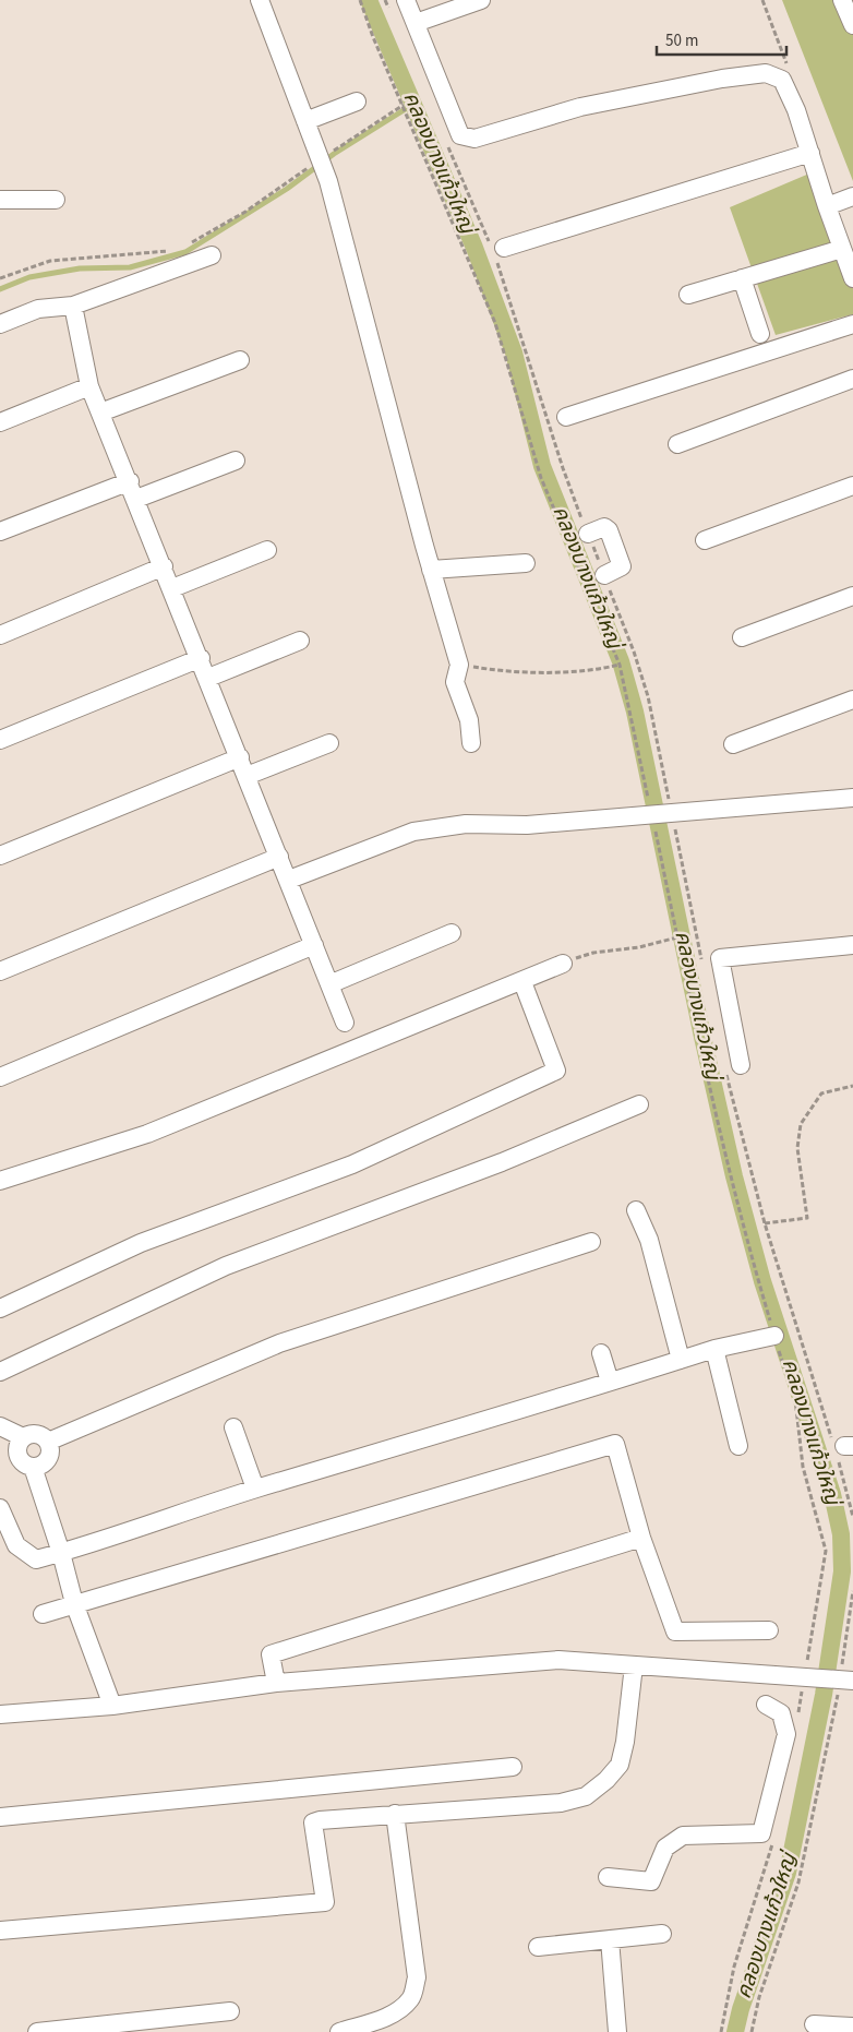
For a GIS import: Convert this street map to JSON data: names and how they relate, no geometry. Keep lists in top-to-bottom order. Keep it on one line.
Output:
{"water":["คลองบางแก้วใหญ่"],"scale_bar":"50 m"}
